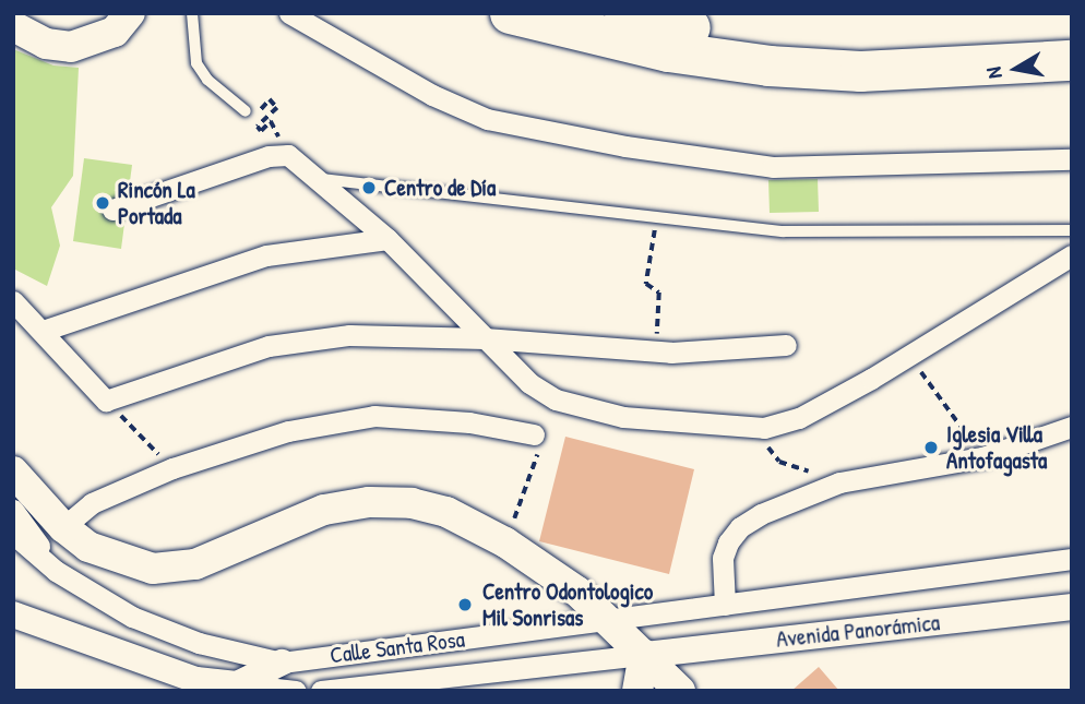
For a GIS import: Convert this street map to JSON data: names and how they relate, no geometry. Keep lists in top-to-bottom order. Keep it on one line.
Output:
{"streets":{"street":["Avenida Panorámica","Calle Santa Rosa"]},"crossings":[["Avenida Panorámica","Calle Santa Rosa"]],"places":["Centro de Día","Rincón La Portada","Iglesia Villa Antofagasta","Centro Odontologico Mil Sonrisas"],"north":"left"}
